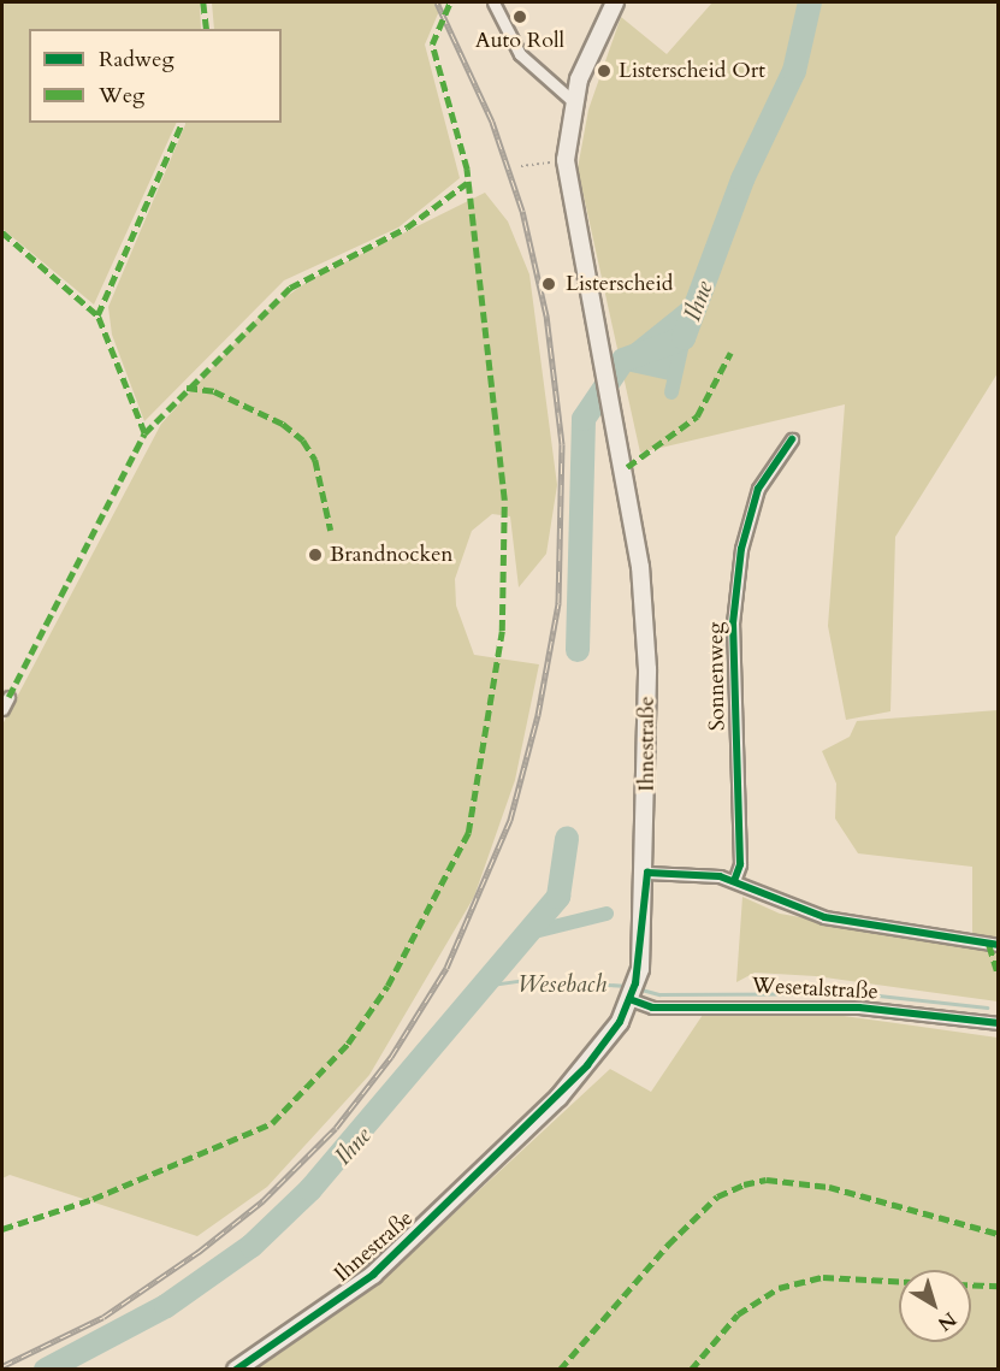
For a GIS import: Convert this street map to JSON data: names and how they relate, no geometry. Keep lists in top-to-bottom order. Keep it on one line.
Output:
{"streets":{"main road":["Ihnestraße"],"street":["Sonnenweg","Wesetalstraße"]},"crossings":[["Ihnestraße","Wesetalstraße"]],"water":["Ihne","Wesebach"],"places":["Auto Roll","Listerscheid Ort","Listerscheid","Brandnocken"],"legend":["Radweg","Weg"],"north":"bottom right"}
